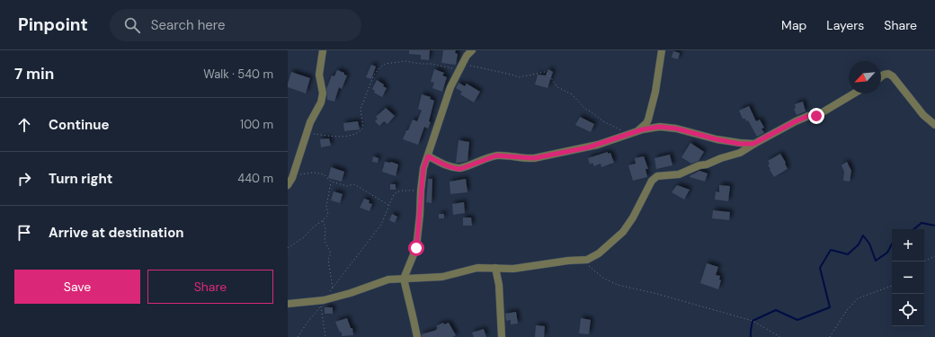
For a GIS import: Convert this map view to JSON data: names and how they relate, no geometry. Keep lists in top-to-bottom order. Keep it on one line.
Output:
{"north":"bottom left","page":{"header":"Pinpoint","search":"Search here","nav":["Map","Layers","Share"],"heading":["7 min","Walk · 540 m"],"list":[["Continue","100 m"],["Turn right","440 m"],"Arrive at destination"],"map_buttons":["+","−"],"buttons":["Save","Share"]}}
